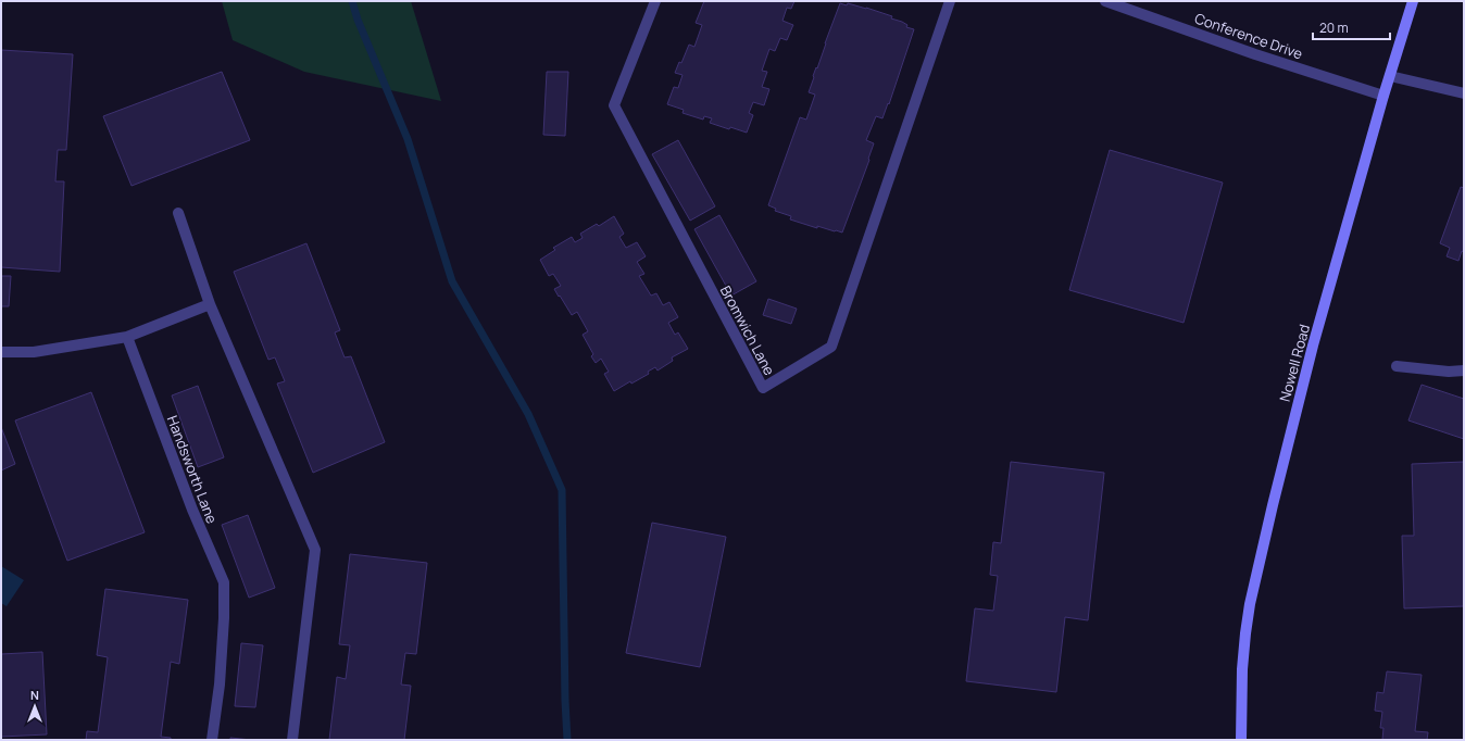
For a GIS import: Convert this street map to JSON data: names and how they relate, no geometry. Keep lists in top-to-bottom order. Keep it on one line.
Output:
{"streets":{"street":["Conference Drive","Bromwich Lane","Nowell Road","Handsworth Lane"]},"crossings":[["Conference Drive","Nowell Road"]],"scale_bar":"20 m","north":"top"}
